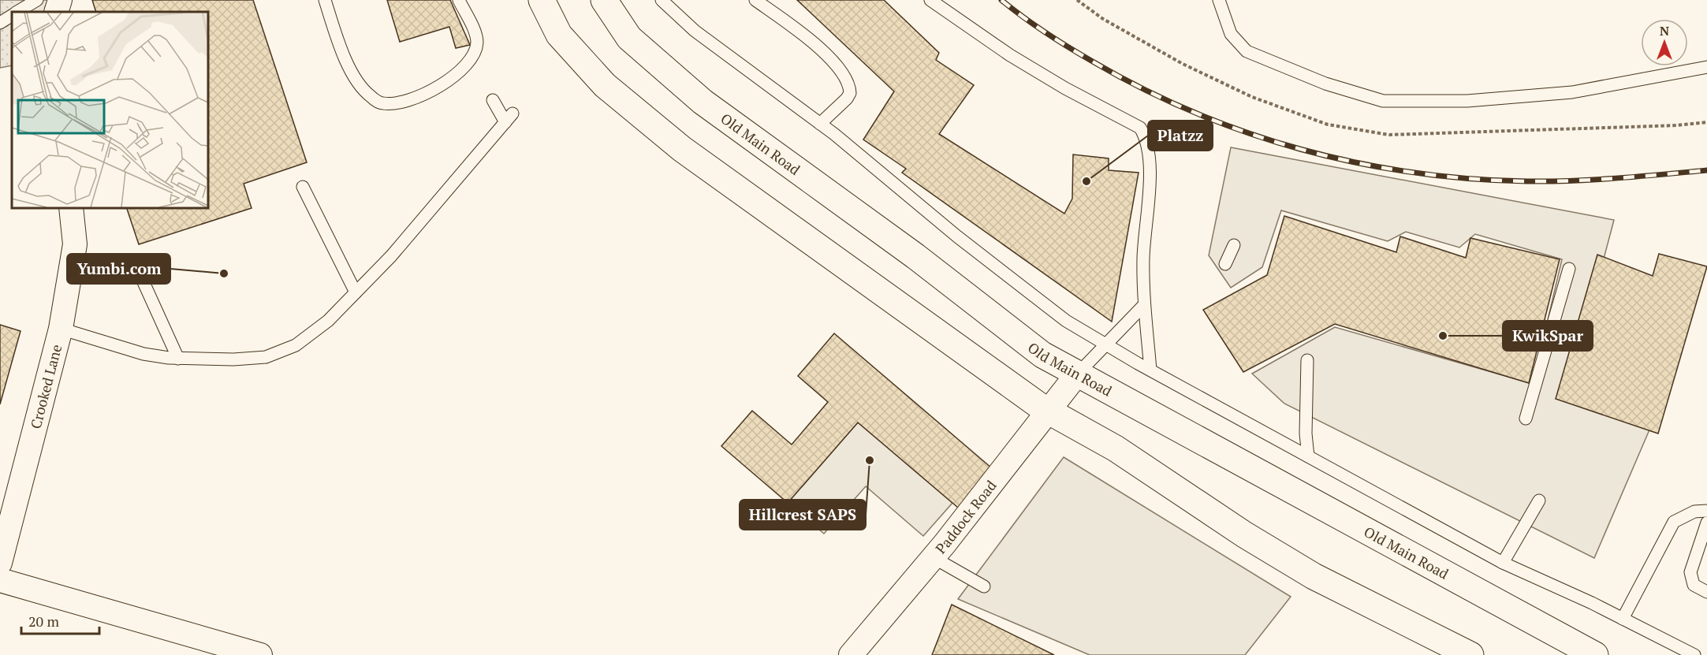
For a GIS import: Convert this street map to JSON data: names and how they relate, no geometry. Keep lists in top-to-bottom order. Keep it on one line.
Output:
{"streets":{"main road":["Old Main Road"],"street":["Crooked Lane","Paddock Road"]},"crossings":[["Old Main Road","Paddock Road"]],"places":["Platzz","Yumbi.com","KwikSpar","Hillcrest SAPS"],"scale_bar":"20 m","north":"top"}
